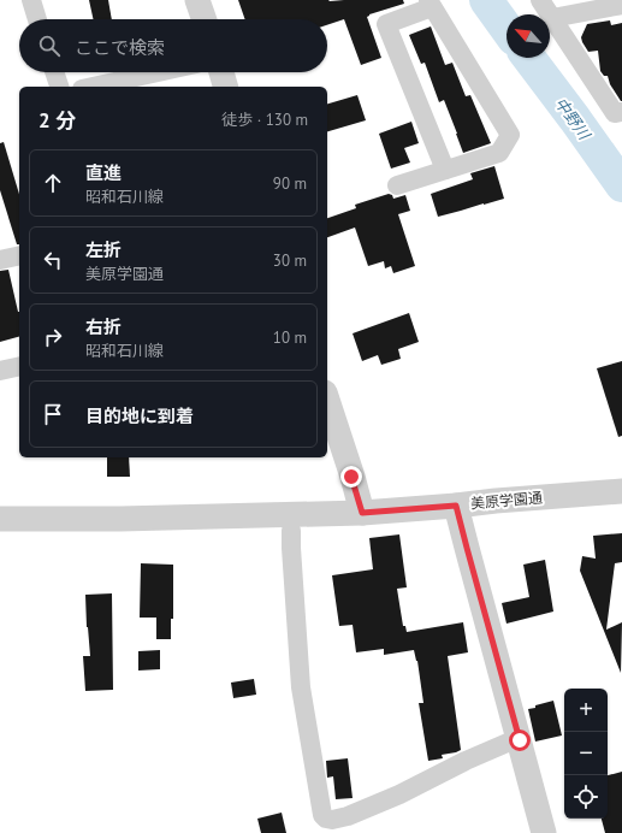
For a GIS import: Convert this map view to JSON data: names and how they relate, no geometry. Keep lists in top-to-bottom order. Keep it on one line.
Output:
{"streets":{"street":["美原学園通"]},"water":["中野川"],"north":"top left","page":{"search":"ここで検索","heading":["2 分","徒歩 · 130 m"],"list":[["直進","昭和石川線","90 m"],["左折","美原学園通","30 m"],["右折","昭和石川線","10 m"],"目的地に到着"],"map_buttons":["+","−"]}}
